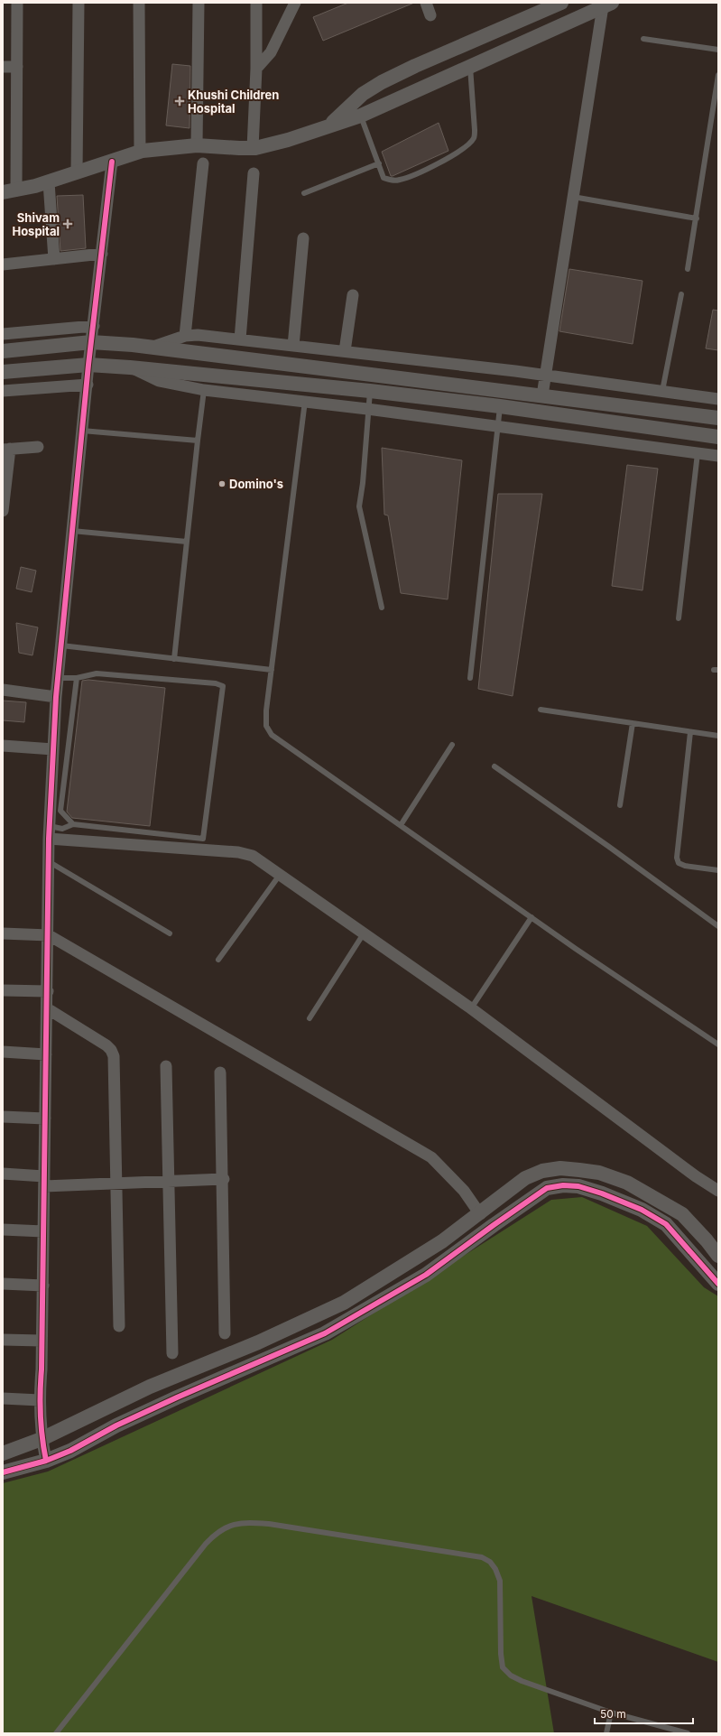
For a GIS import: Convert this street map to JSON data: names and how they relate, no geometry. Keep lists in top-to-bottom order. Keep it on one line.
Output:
{"places":{"health":["Khushi Children Hospital","Shivam Hospital"],"other":["Domino's"]},"scale_bar":"50 m"}
